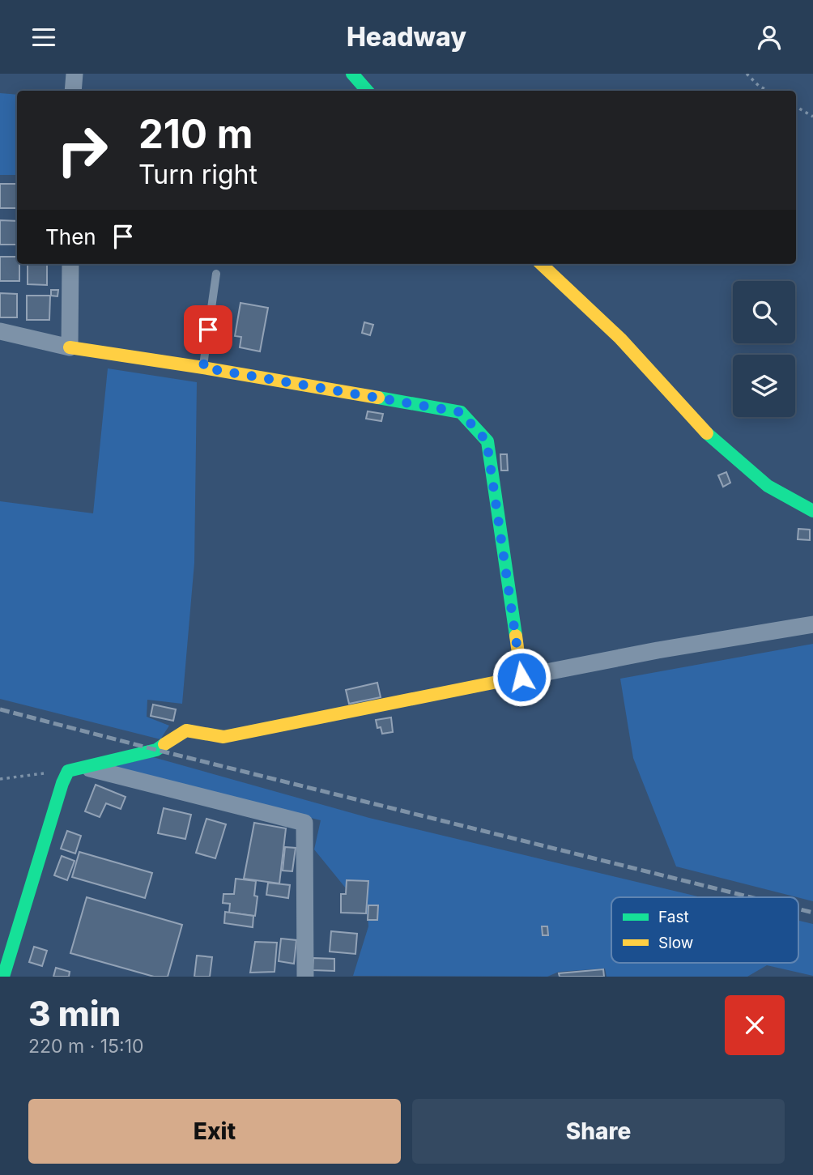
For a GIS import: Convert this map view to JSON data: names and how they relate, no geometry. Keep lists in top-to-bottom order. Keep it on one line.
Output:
{"legend":["Fast","Slow"],"page":{"header":"Headway","turn":["210 m","Turn right"],"then":"Then","heading":["3 min","220 m · 15:10"],"buttons":["Exit","Share"]}}
